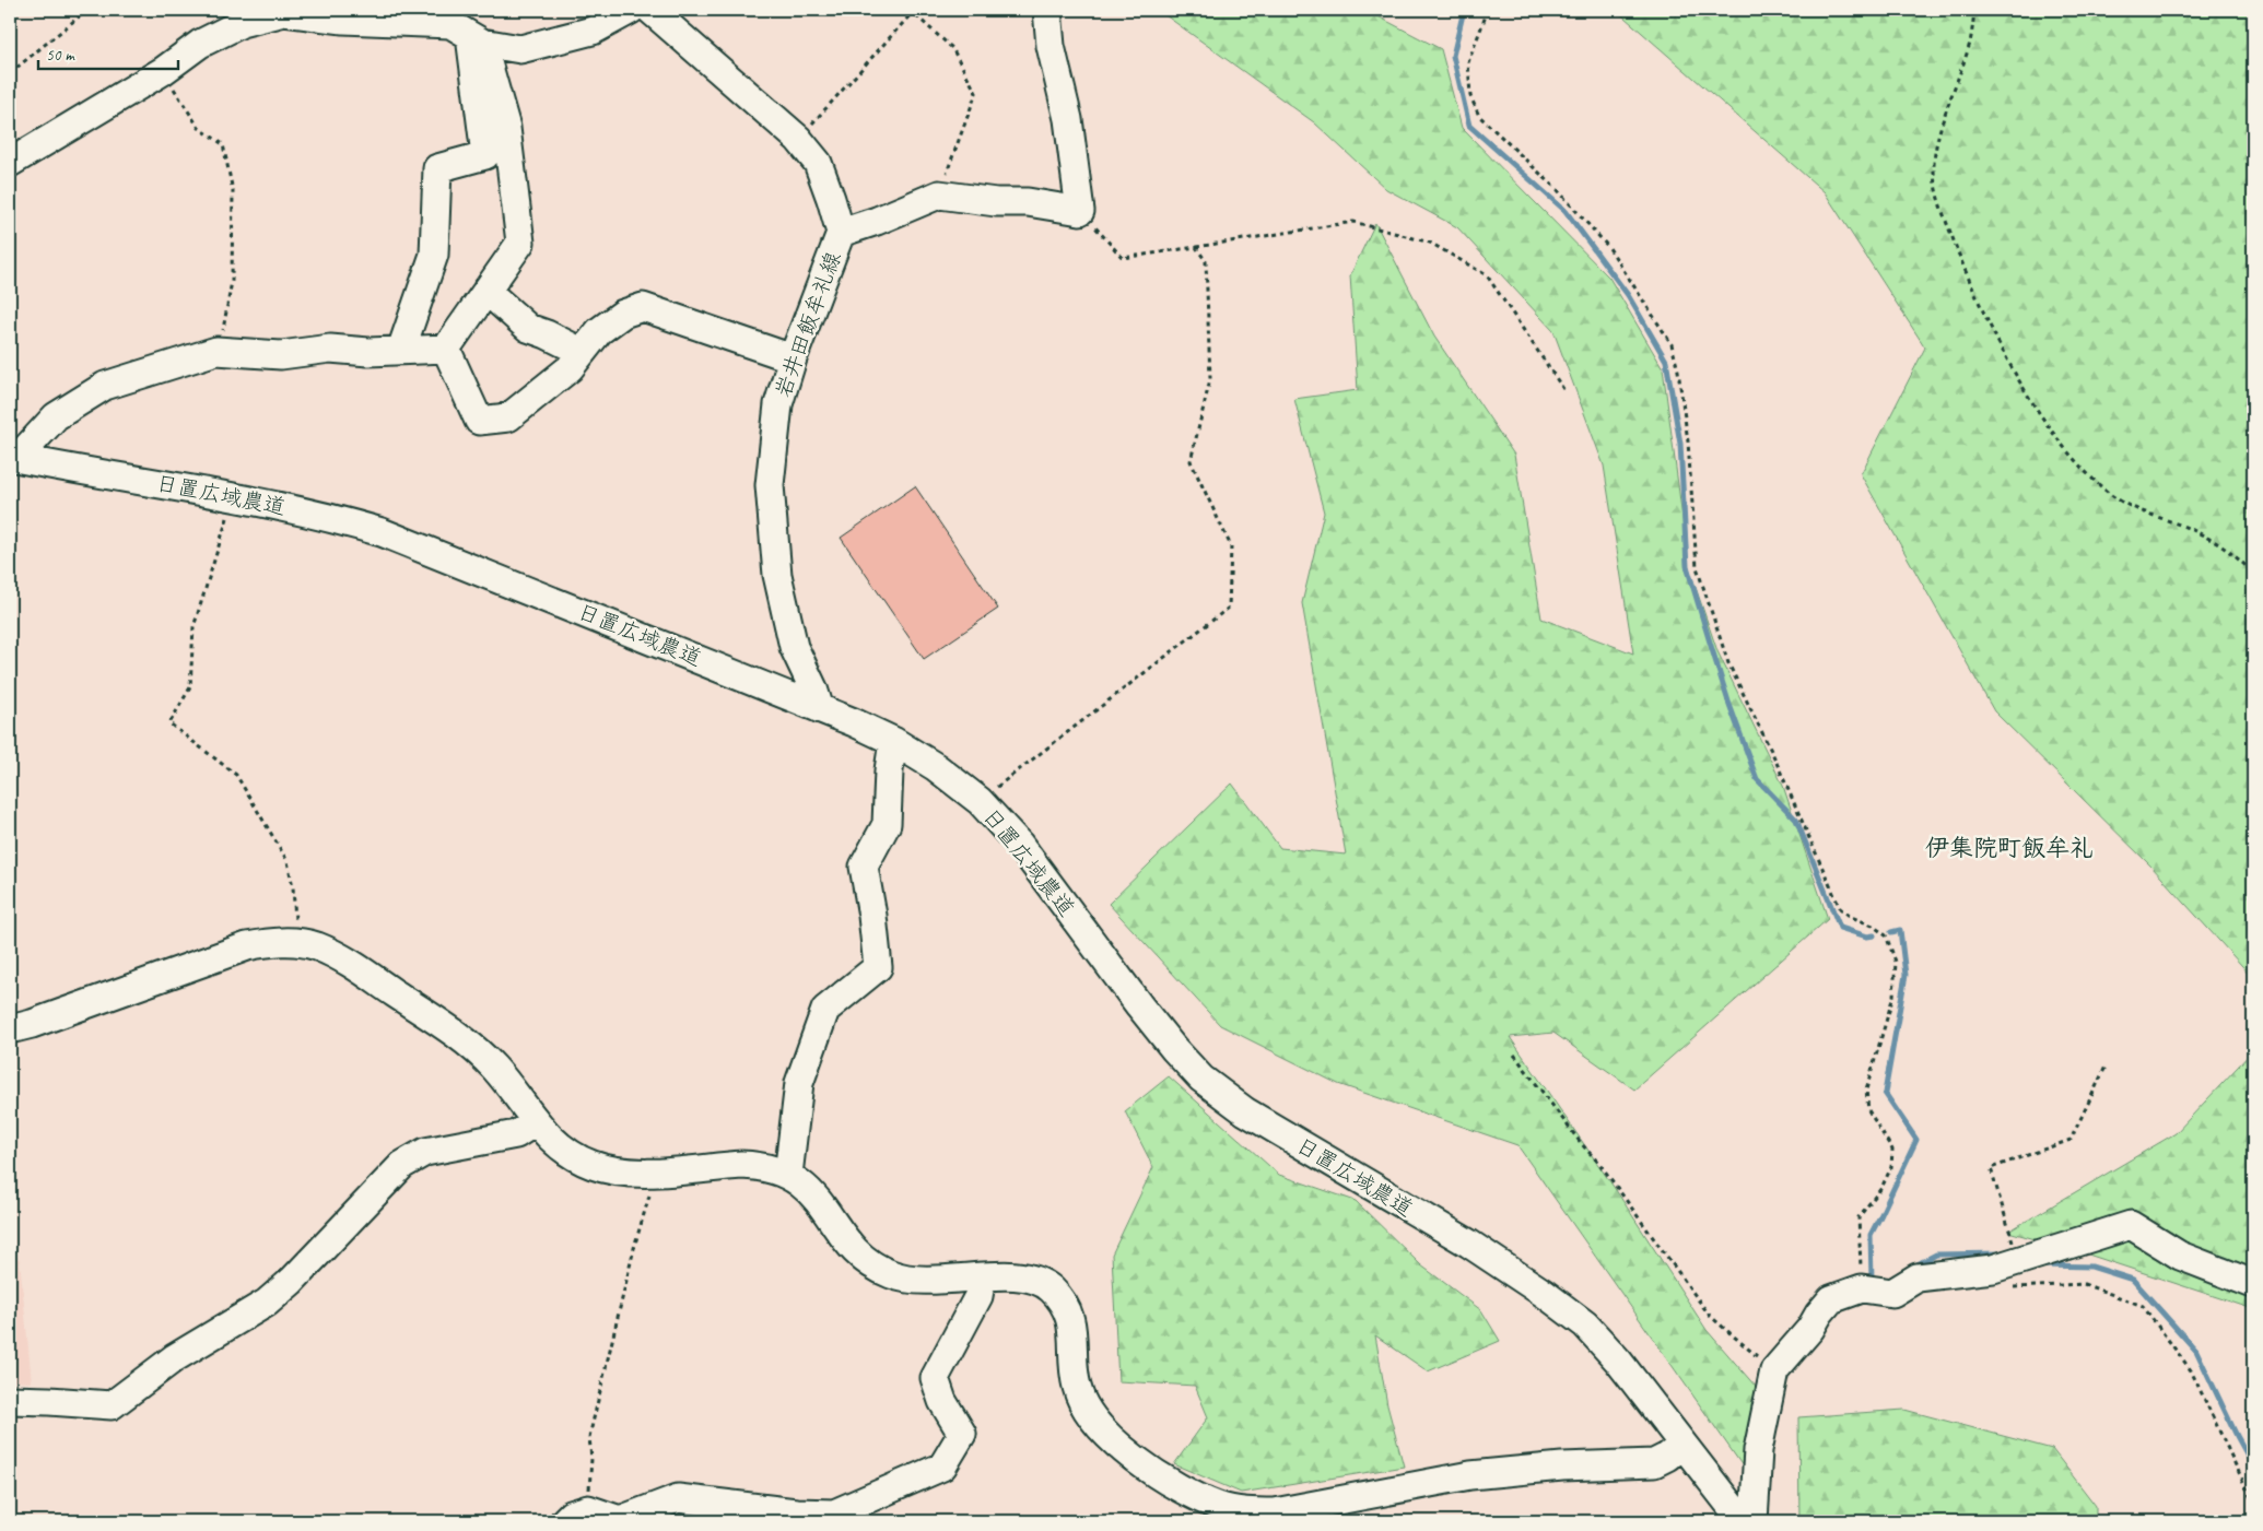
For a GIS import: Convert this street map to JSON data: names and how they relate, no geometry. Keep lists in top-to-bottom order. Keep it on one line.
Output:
{"streets":{"street":["岩井田飯牟礼線","日置広域農道"]},"crossings":[["岩井田飯牟礼線","日置広域農道"]],"districts":["伊集院町飯牟礼"],"scale_bar":"50 m"}
